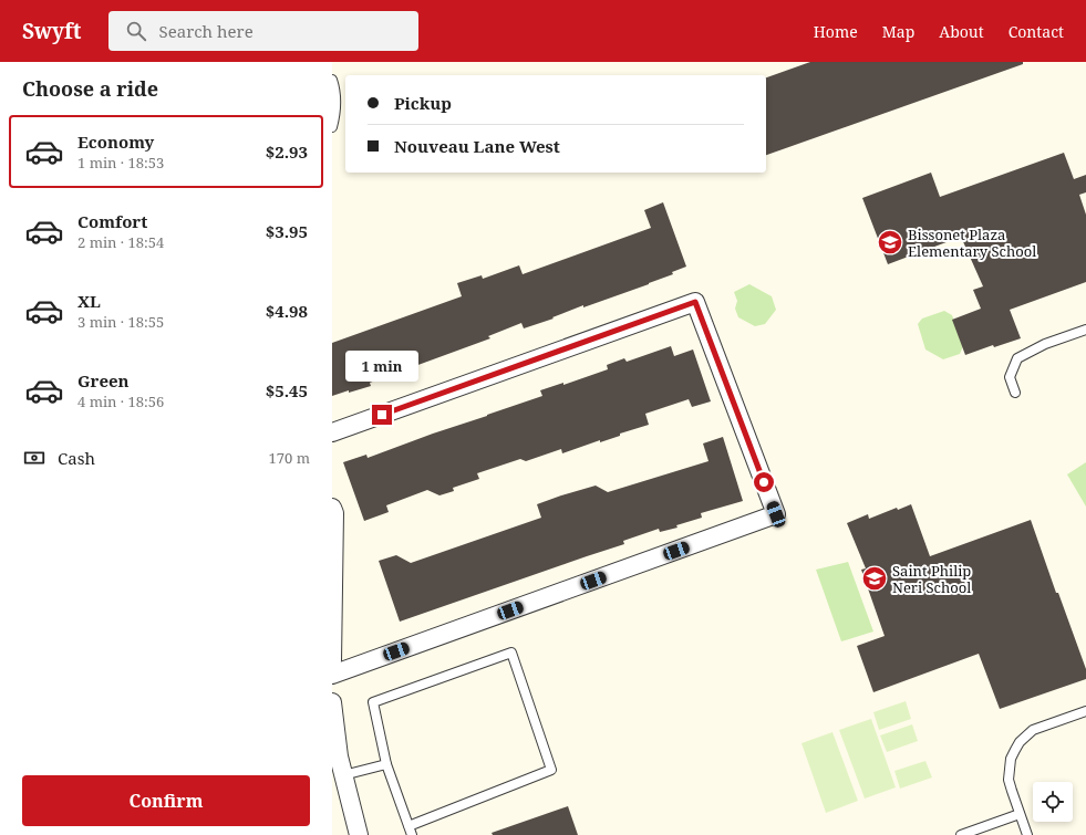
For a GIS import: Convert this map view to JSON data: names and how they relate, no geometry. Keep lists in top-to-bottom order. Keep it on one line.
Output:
{"places":{"school or university":["Bissonet Plaza Elementary School","Saint Philip Neri School"]},"page":{"header":"Swyft","search":"Search here","nav":["Home","Map","About","Contact"],"heading":"Choose a ride","banner":["Pickup","Nouveau Lane West"],"list":[{"name":"Economy","note":"1 min · 18:53","value":"$2.93"},{"name":"Comfort","note":"2 min · 18:54","value":"$3.95"},{"name":"XL","note":"3 min · 18:55","value":"$4.98"},{"name":"Green","note":"4 min · 18:56","value":"$5.45"}],"bubble":"1 min","pay":["Cash","170 m"],"buttons":"Confirm"}}
